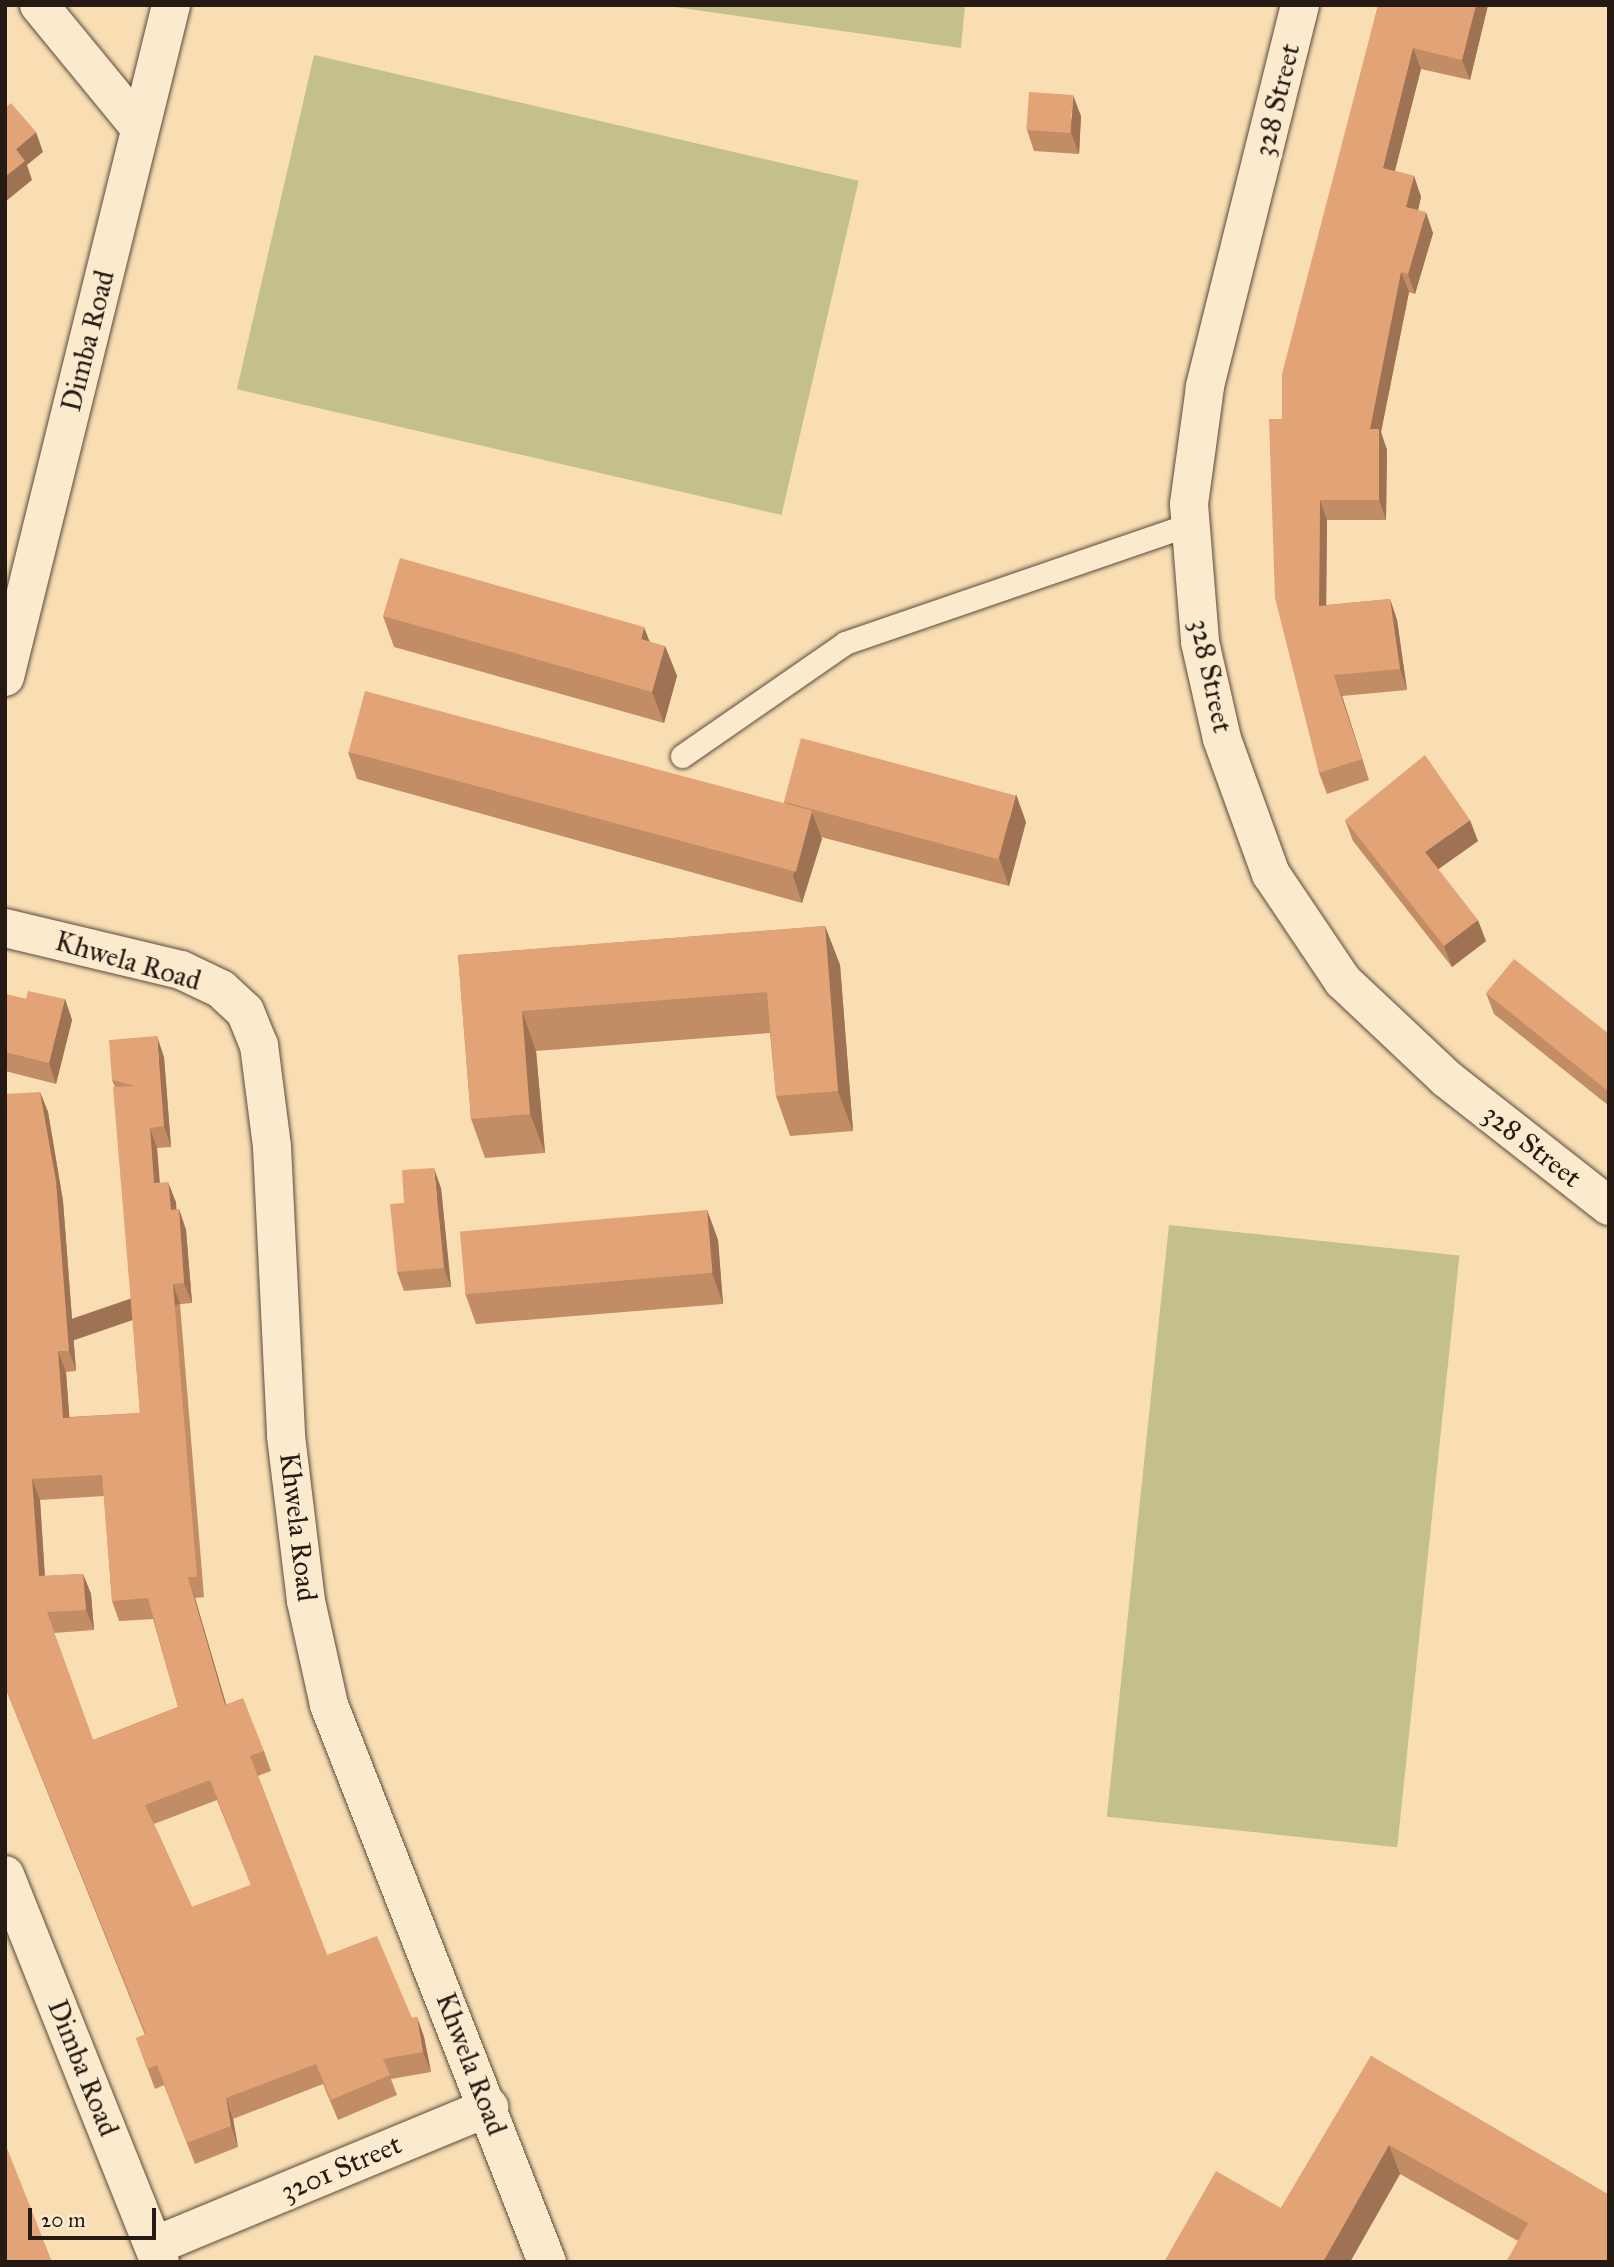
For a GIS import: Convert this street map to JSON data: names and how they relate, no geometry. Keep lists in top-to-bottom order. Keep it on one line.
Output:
{"streets":{"street":["328 Street","Dimba Road","Khwela Road","3201 Street"]},"crossings":[["Dimba Road","3201 Street"],["Khwela Road","3201 Street"]],"scale_bar":"20 m"}
